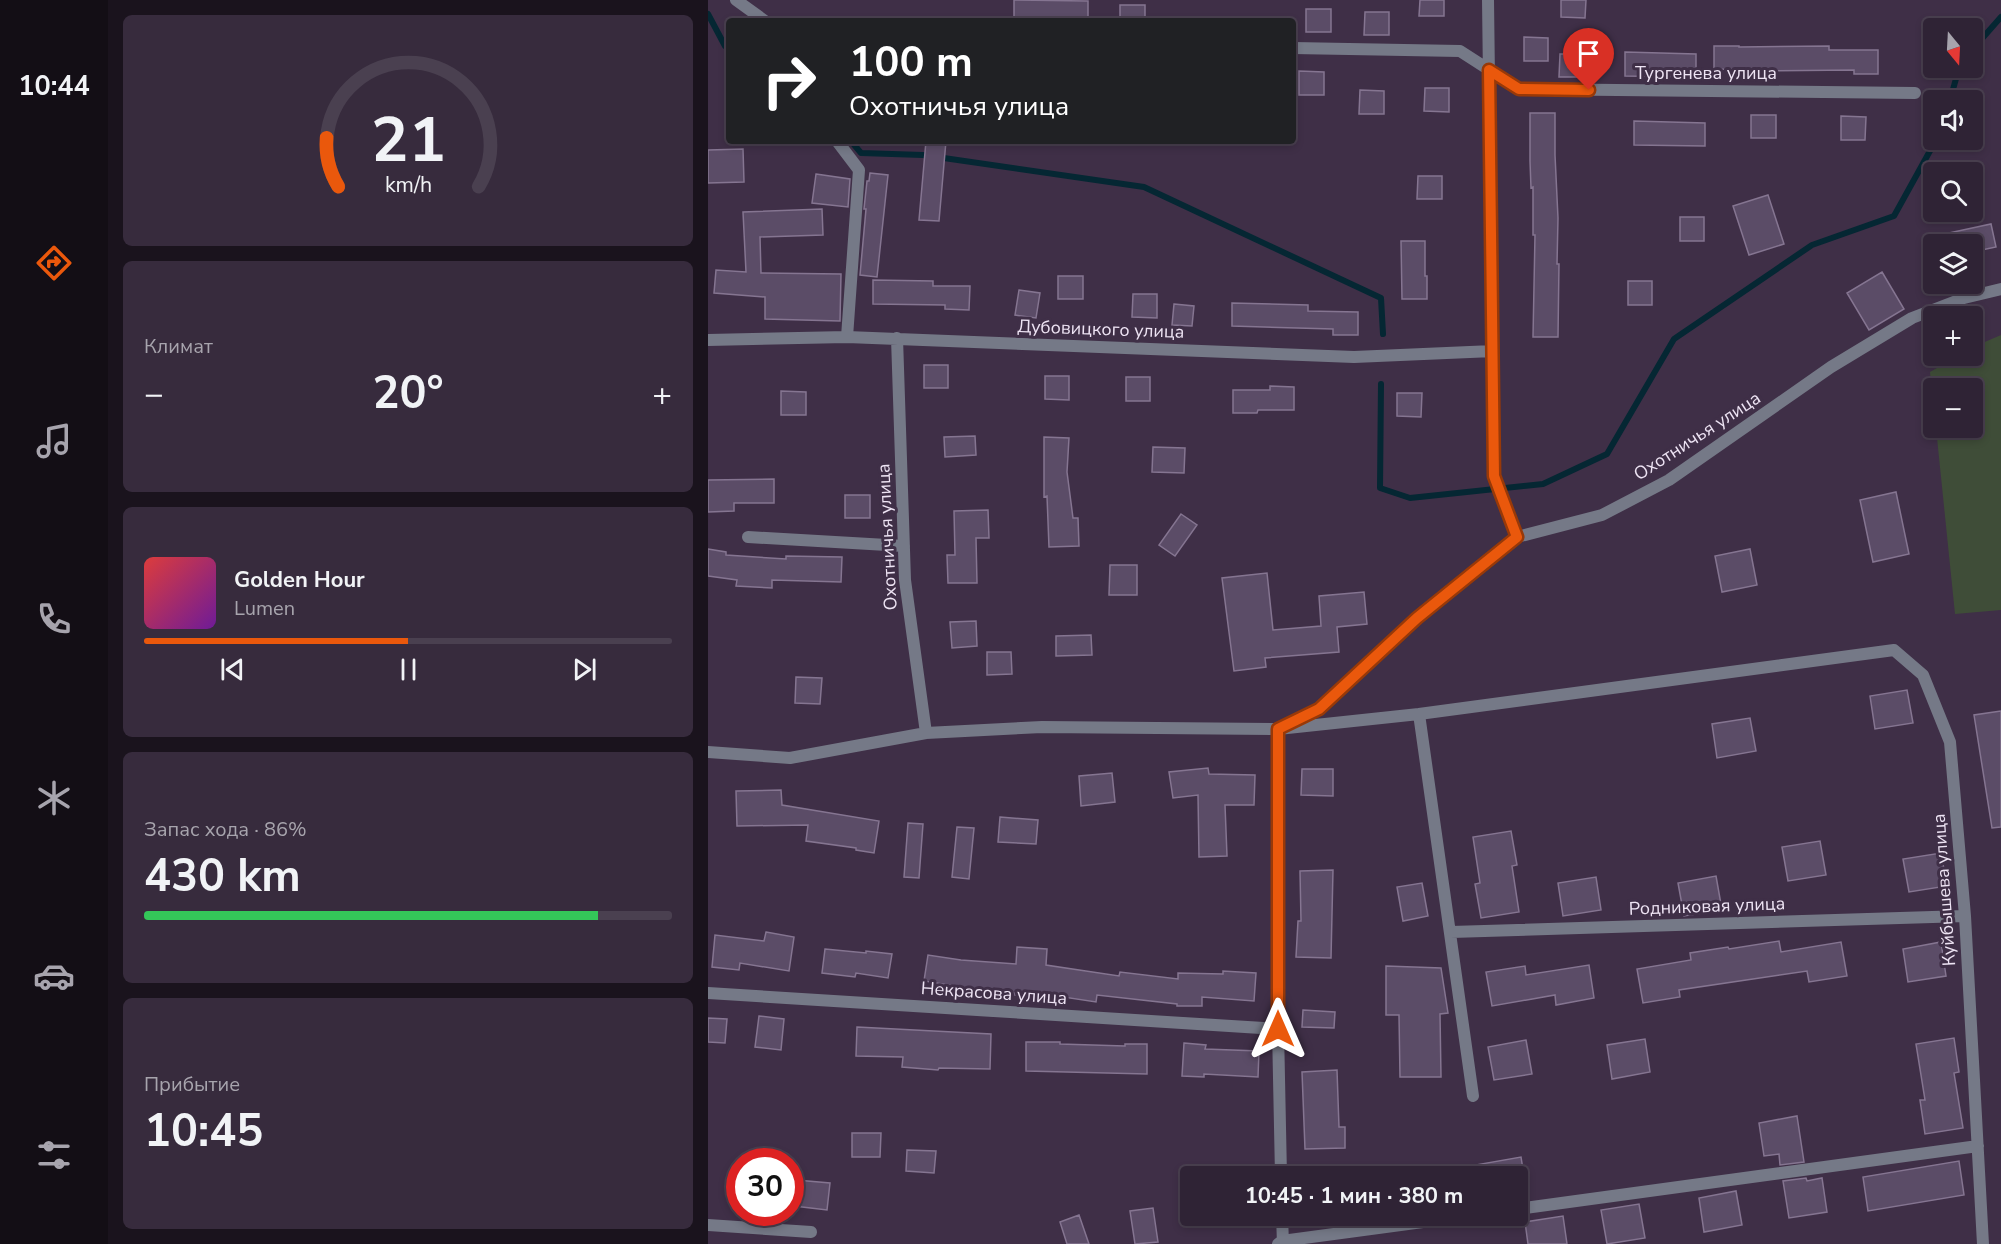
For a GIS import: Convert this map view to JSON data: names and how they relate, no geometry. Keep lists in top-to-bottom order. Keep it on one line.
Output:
{"streets":{"street":["Тургенева улица","Дубовицкого улица","Охотничья улица","Куйбышева улица","Родниковая улица","Некрасова улица"]},"crossings":[["Дубовицкого улица","Охотничья улица"],["Охотничья улица","Куйбышева улица"],["Куйбышева улица","Родниковая улица"]],"north":"bottom","page":{"tabs":"10:44","map_buttons":["+","−"],"turn":["100 m","Охотничья улица"],"tile":["Климат",["Запас хода · 86%","430 km"],["Прибытие","10:45"]],"heat":["−","20°","+"],"song":["Golden Hour","Lumen"],"limit":"30","trip":"10:45 · 1 мин · 380 m","gauge":["21","km/h"]}}
